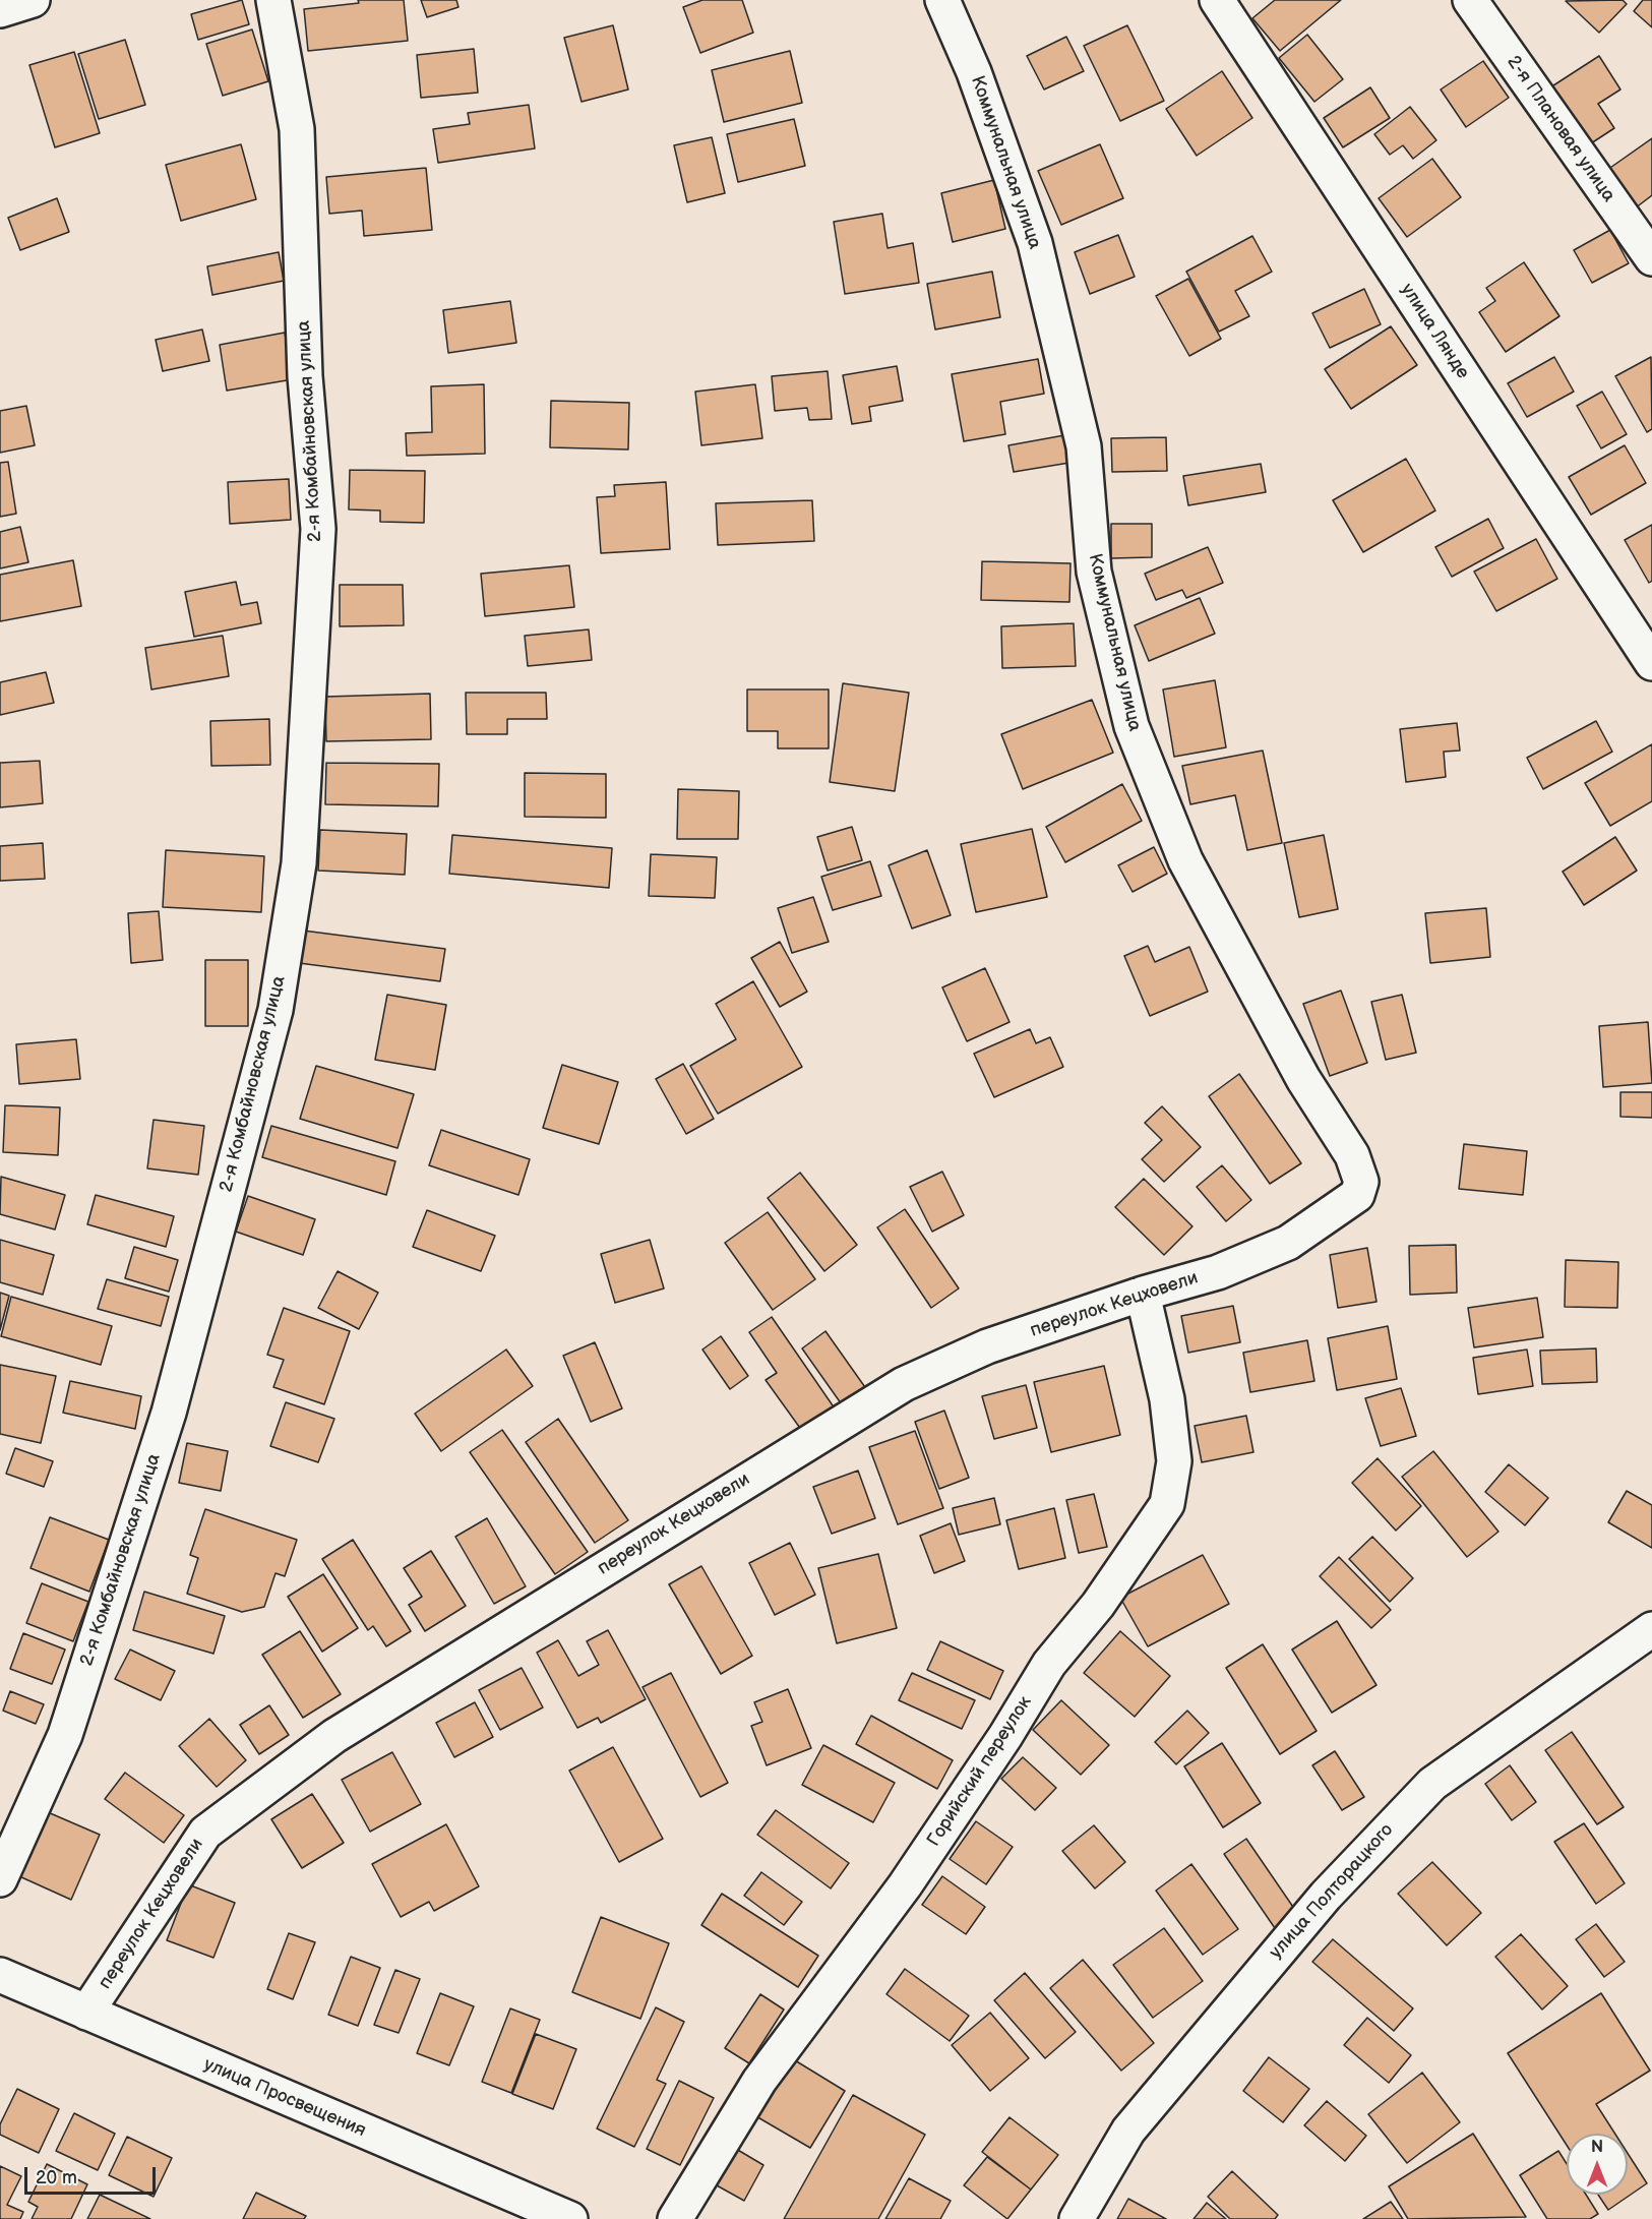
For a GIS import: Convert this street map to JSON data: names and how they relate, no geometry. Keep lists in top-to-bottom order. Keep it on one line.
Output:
{"streets":{"street":["2-я Плановая улица","Коммунальная улица","улица Лянде","2-я Комбайновская улица","переулок Кецховели","Горийский переулок","улица Полторацкого","улица Просвещения"]},"crossings":[["Коммунальная улица","переулок Кецховели"],["переулок Кецховели","Горийский переулок"],["переулок Кецховели","улица Просвещения"]],"scale_bar":"20 m","north":"top"}
